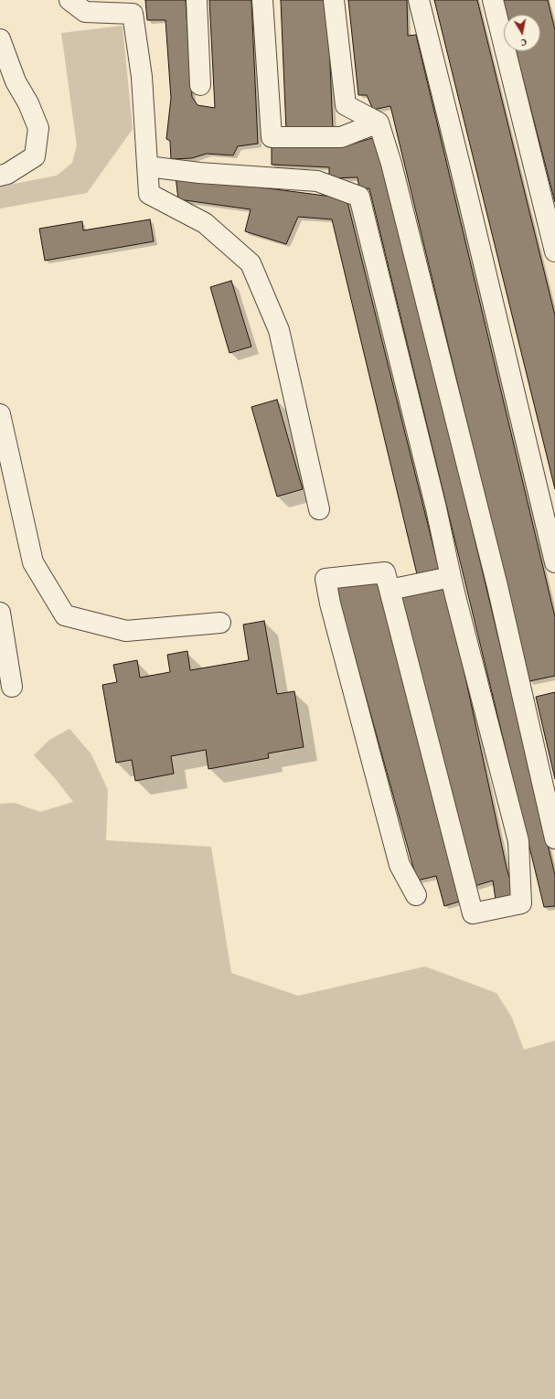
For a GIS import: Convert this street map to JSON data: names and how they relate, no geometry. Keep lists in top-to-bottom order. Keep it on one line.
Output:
{"north":"bottom"}
